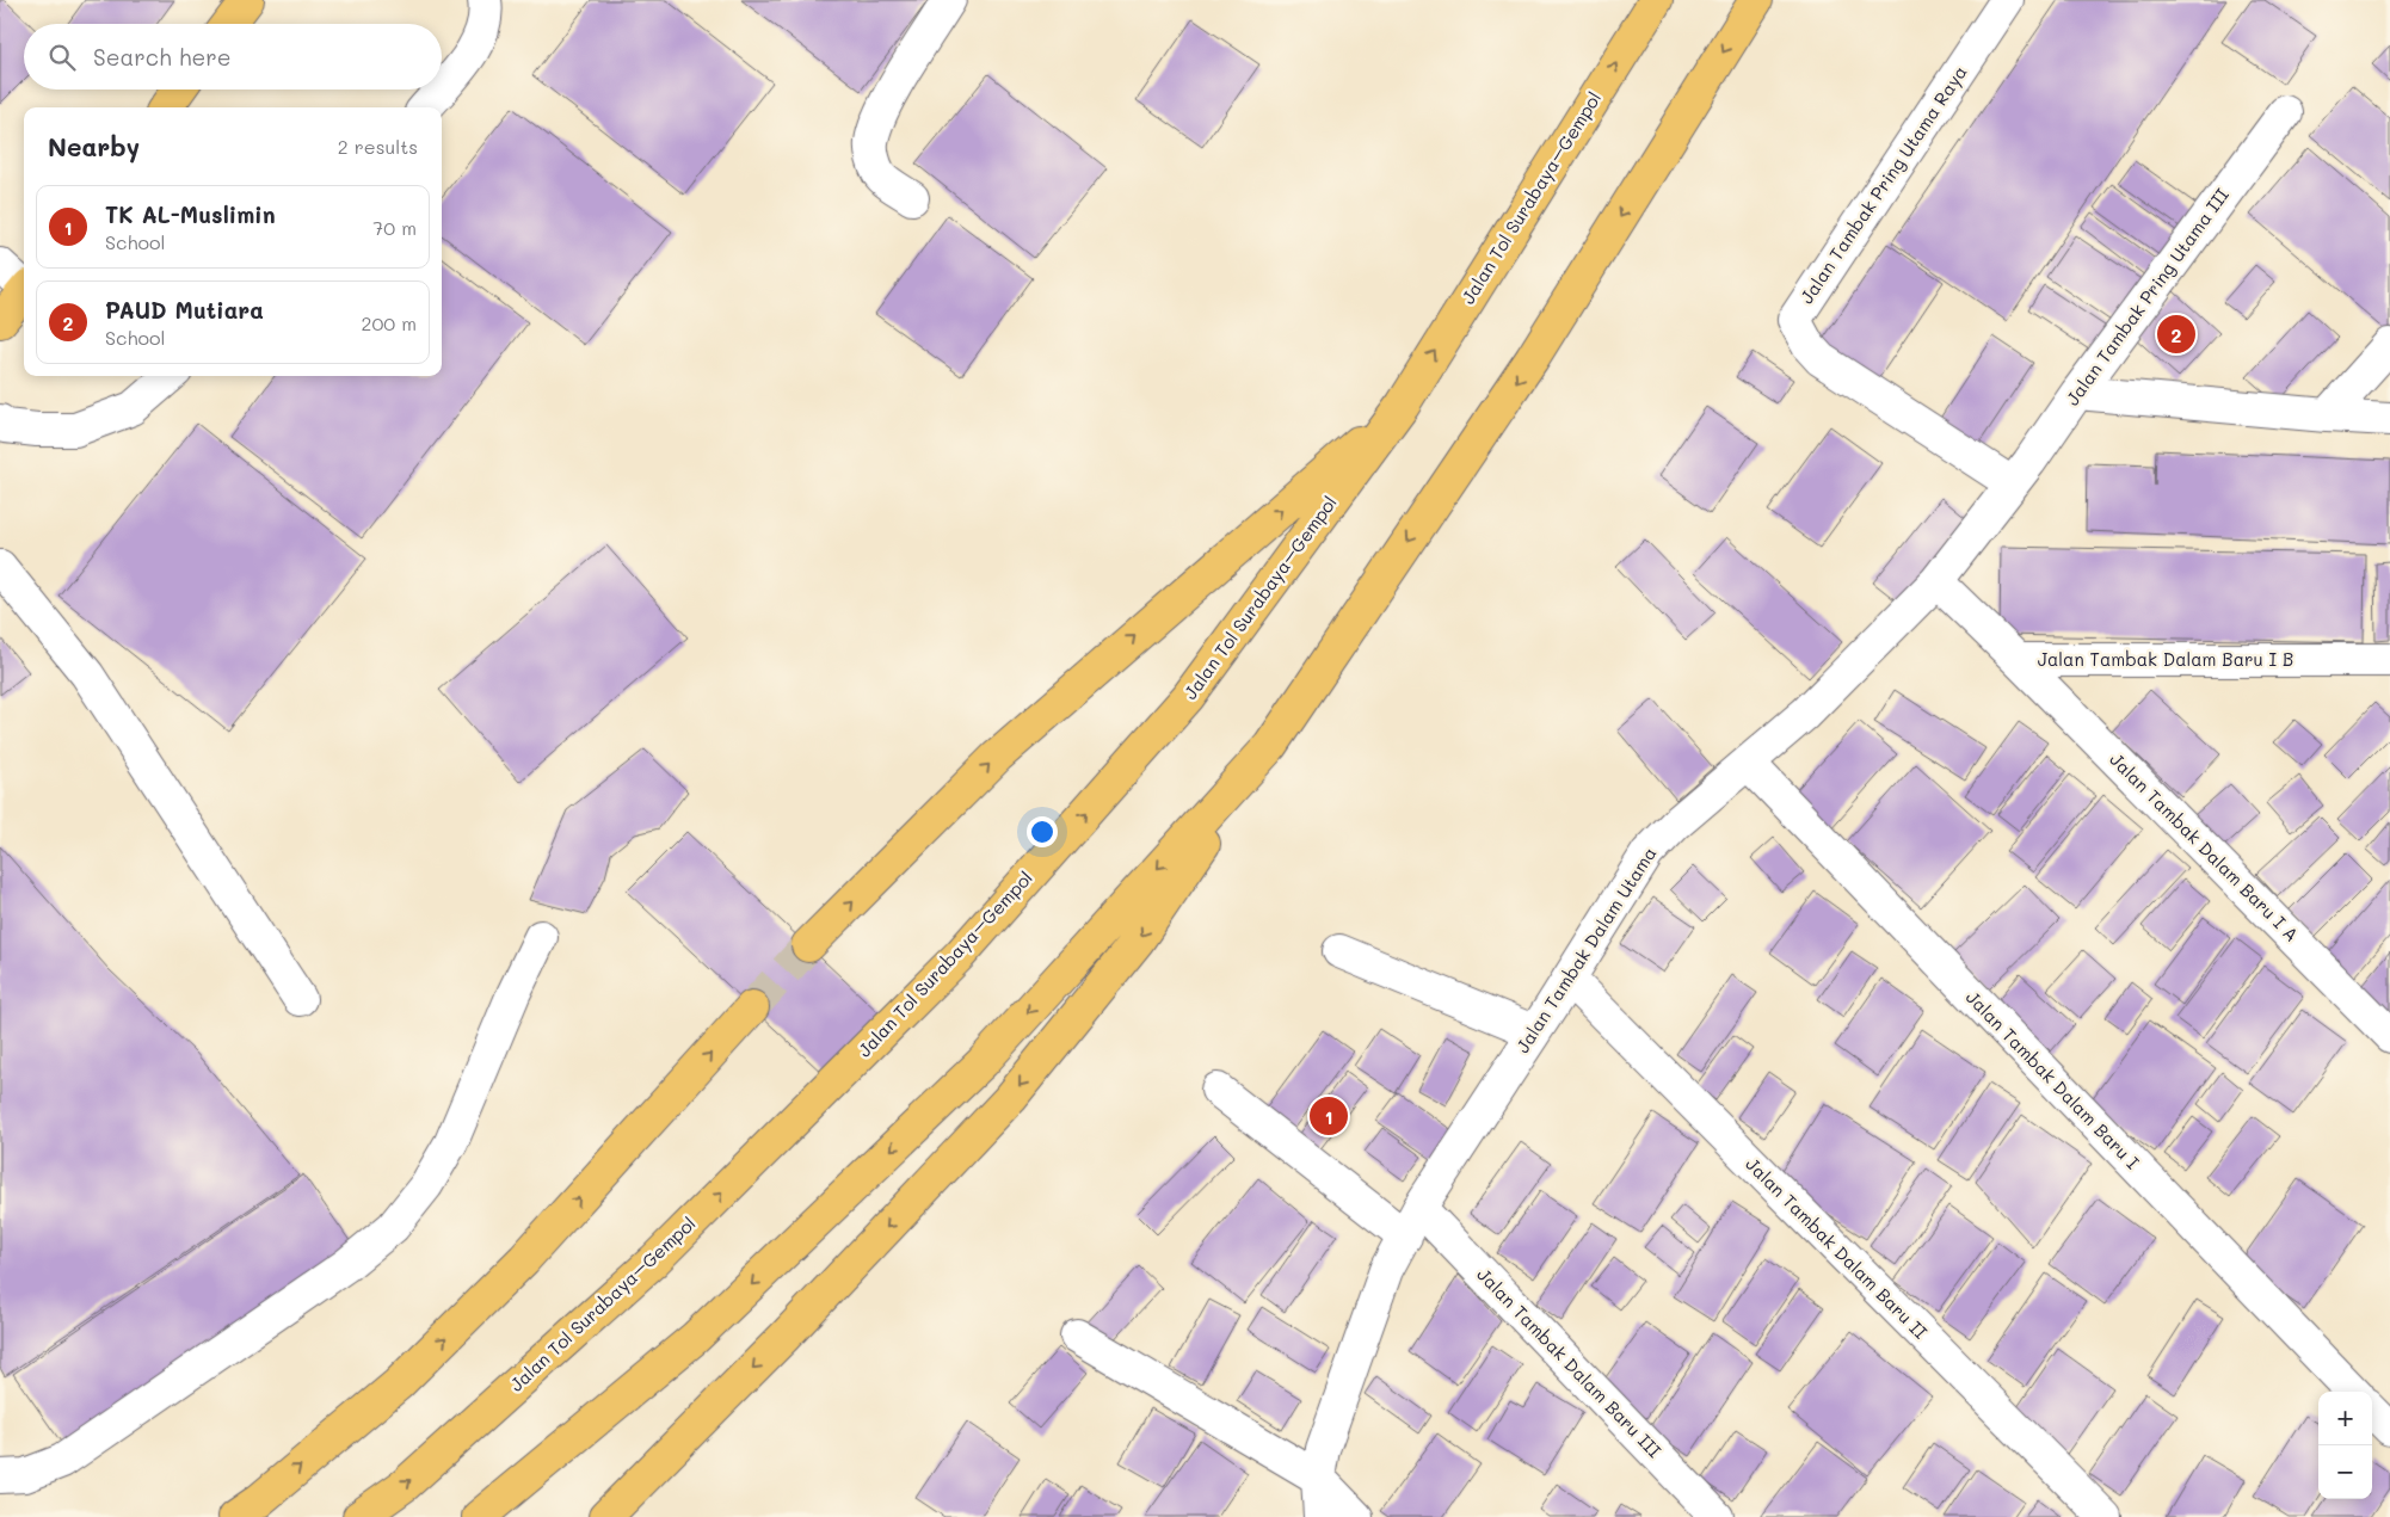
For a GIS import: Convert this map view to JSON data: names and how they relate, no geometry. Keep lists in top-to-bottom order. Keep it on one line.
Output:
{"streets":{"main road":["Jalan Tol Surabaya–Gempol"],"street":["Jalan Tambak Pring Utama Raya","Jalan Tambak Pring Utama III","Jalan Tambak Dalam Baru I B","Jalan Tambak Dalam Baru I A","Jalan Tambak Dalam Utama","Jalan Tambak Dalam Baru I","Jalan Tambak Dalam Baru II","Jalan Tambak Dalam Baru III"]},"crossings":[["Jalan Tambak Pring Utama Raya","Jalan Tambak Pring Utama III"],["Jalan Tambak Pring Utama Raya","Jalan Tambak Dalam Utama"],["Jalan Tambak Pring Utama III","Jalan Tambak Dalam Utama"],["Jalan Tambak Dalam Baru I B","Jalan Tambak Dalam Baru I A"],["Jalan Tambak Dalam Baru I B","Jalan Tambak Dalam Utama"],["Jalan Tambak Dalam Utama","Jalan Tambak Dalam Baru I"],["Jalan Tambak Dalam Utama","Jalan Tambak Dalam Baru II"],["Jalan Tambak Dalam Utama","Jalan Tambak Dalam Baru III"]],"page":{"search":"Search here","heading":["Nearby","2 results"],"list":[{"mark":"1","name":"TK AL-Muslimin","note":"School","value":"70 m"},{"mark":"2","name":"PAUD Mutiara","note":"School","value":"200 m"}],"pins":["2","1"],"map_buttons":["+","−"]}}
